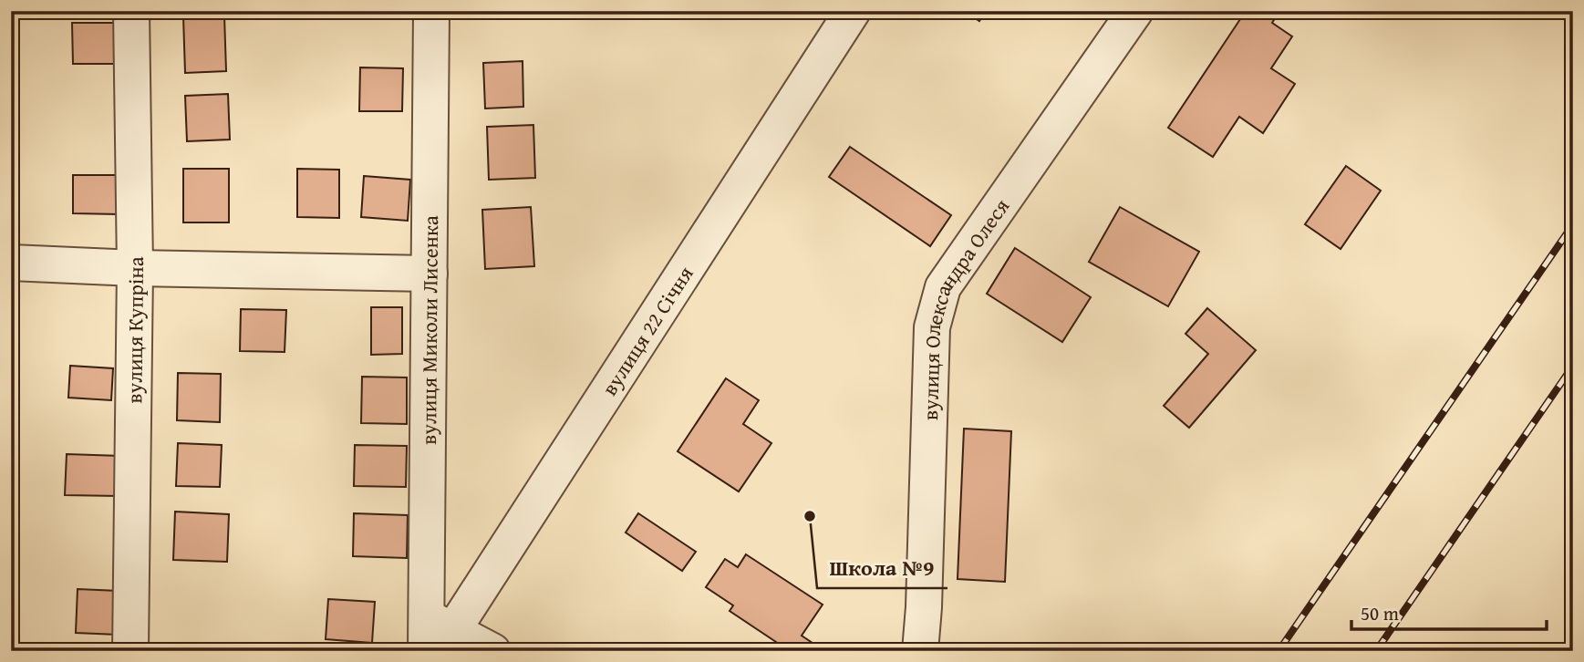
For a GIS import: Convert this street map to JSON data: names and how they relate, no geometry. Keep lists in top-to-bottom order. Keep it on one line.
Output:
{"streets":{"street":["вулиця Олександра Олеся","вулиця 22 Січня","вулиця Купріна","вулиця Миколи Лисенка"]},"crossings":[["вулиця 22 Січня","вулиця Миколи Лисенка"]],"places":["Школа №9"],"scale_bar":"50 m"}
